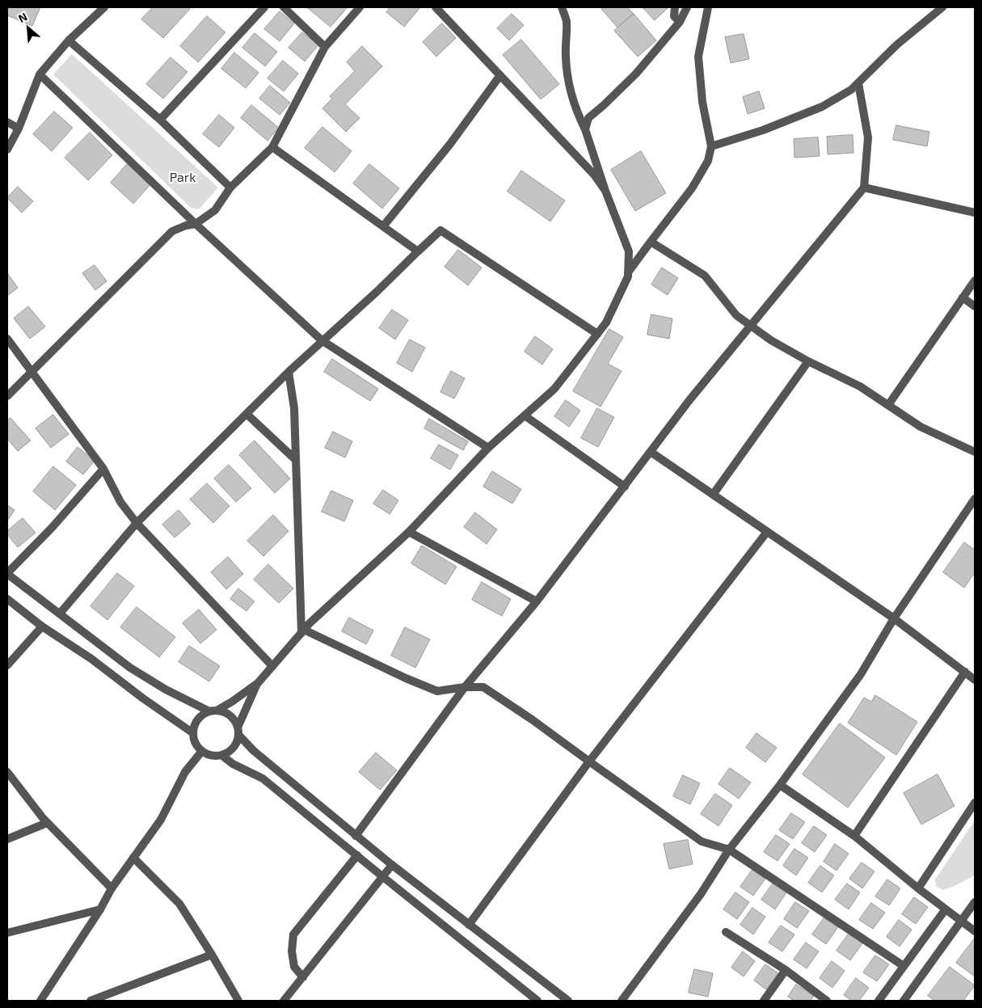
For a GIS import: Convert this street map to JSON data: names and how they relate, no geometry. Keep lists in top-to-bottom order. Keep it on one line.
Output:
{"parks":["Park"],"north":"top left"}
